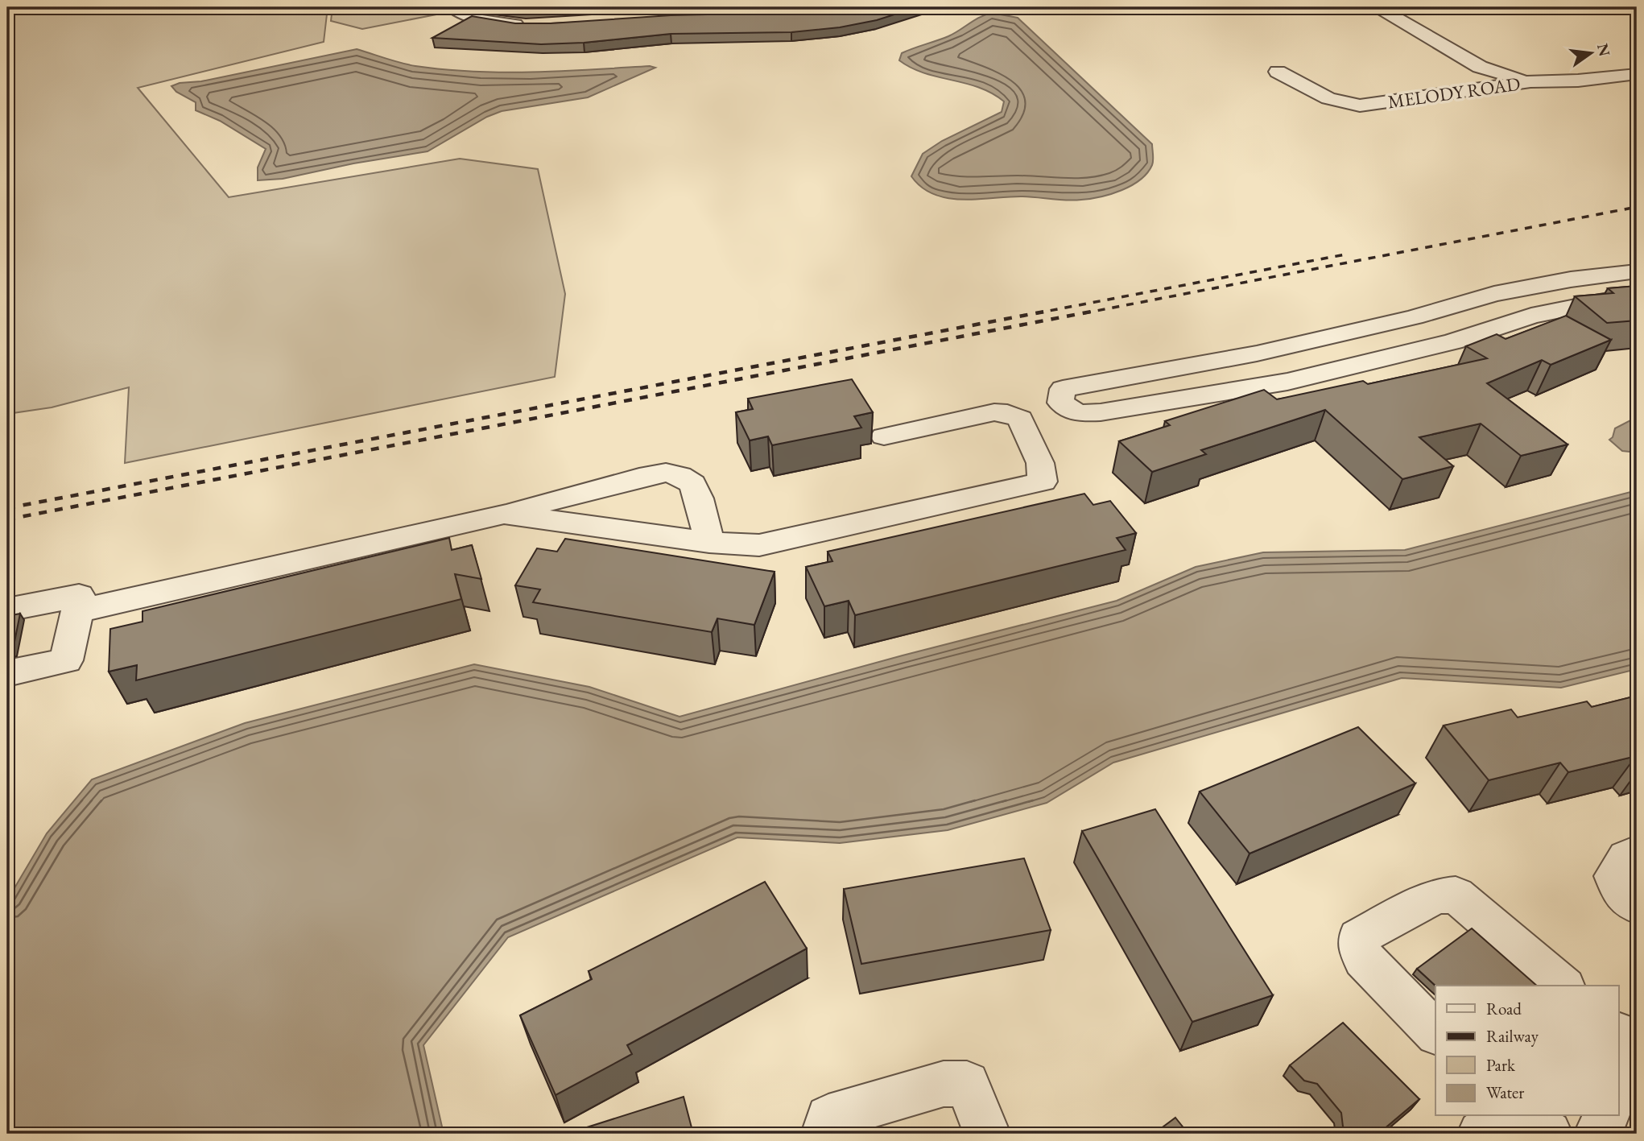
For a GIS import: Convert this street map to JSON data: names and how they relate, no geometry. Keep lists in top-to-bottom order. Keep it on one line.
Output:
{"streets":{"street":["MELODY ROAD"]},"legend":["Road","Railway","Park","Water"],"north":"right"}
